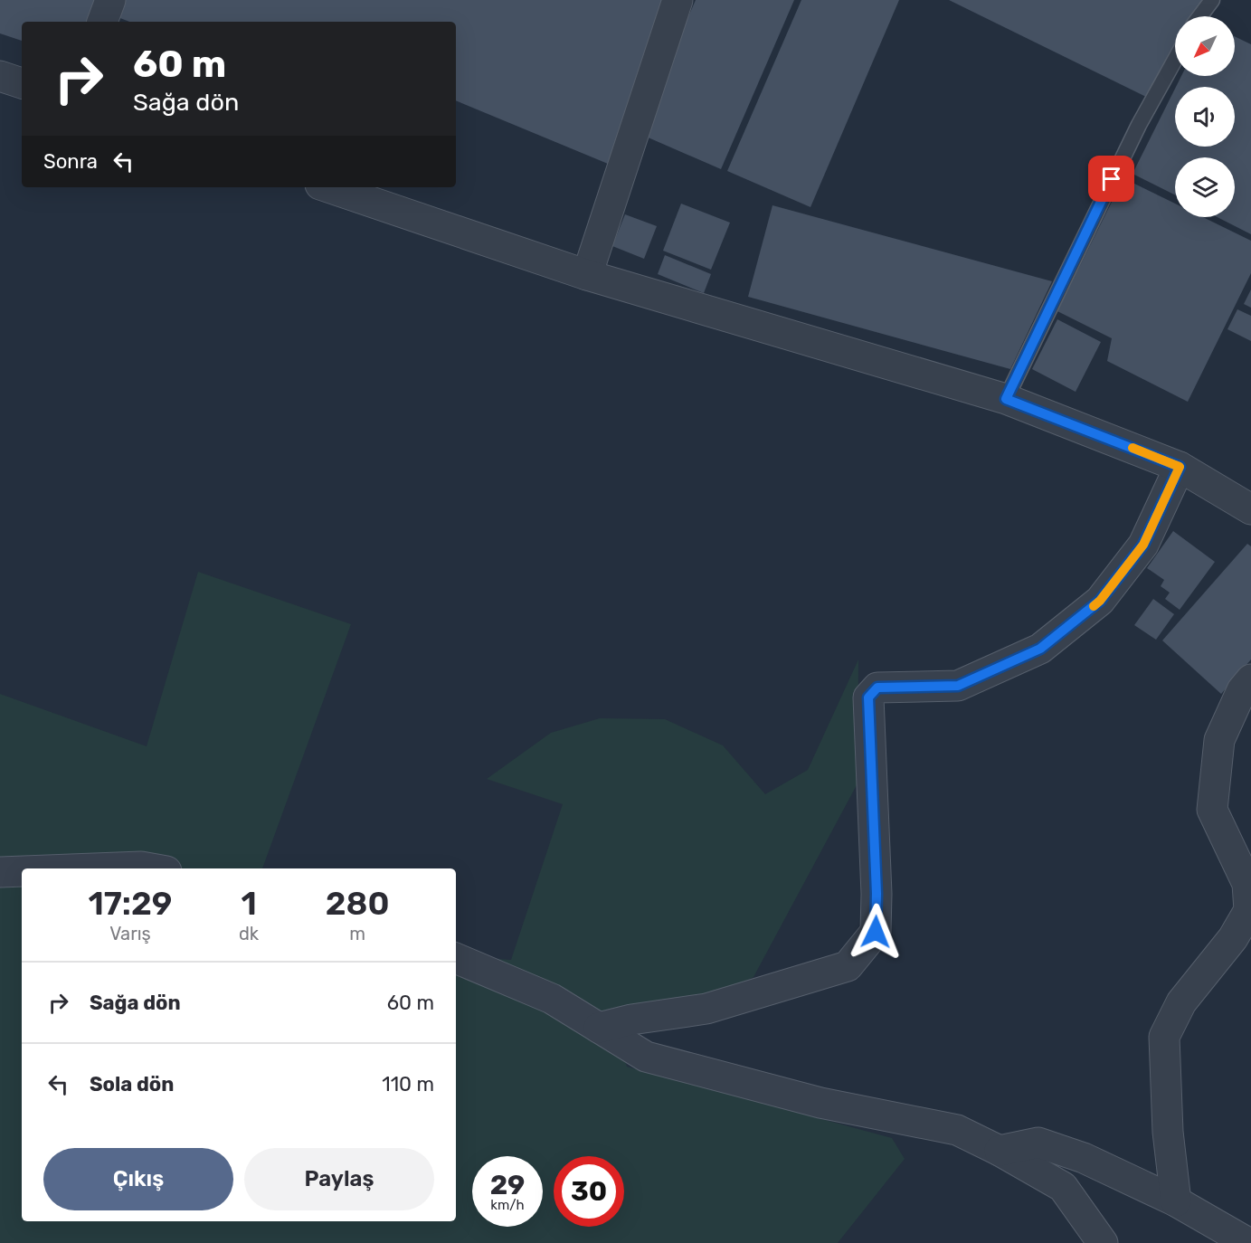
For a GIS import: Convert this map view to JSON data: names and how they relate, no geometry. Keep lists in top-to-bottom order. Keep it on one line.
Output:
{"north":"bottom left","page":{"turn":["60 m","Sağa dön"],"then":"Sonra","eta":["17:29","Varış","1","dk","280","m"],"list":[{"name":"Sağa dön","value":"60 m"},{"name":"Sola dön","value":"110 m"}],"buttons":["Çıkış","Paylaş"],"speed":"29 km/h","limit":"30"}}
